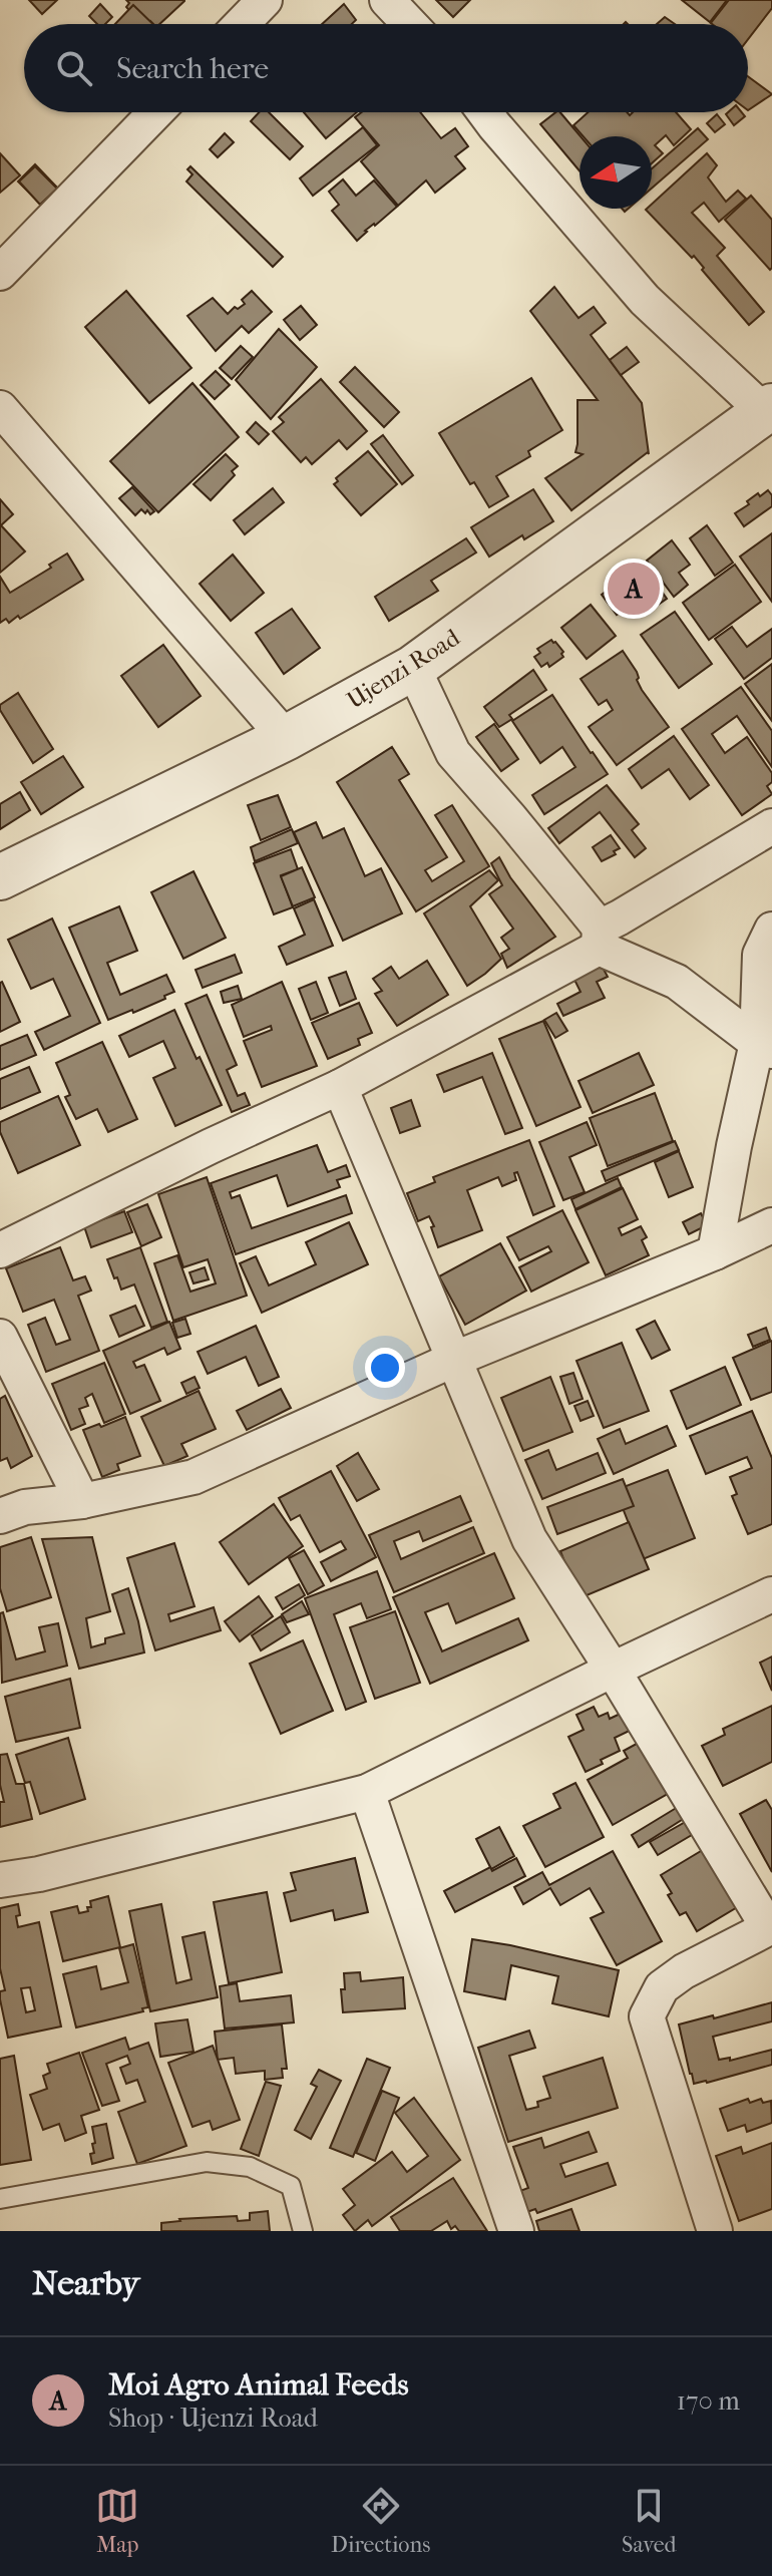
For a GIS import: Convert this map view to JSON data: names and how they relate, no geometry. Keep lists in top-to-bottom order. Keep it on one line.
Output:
{"streets":{"street":["Ujenzi Road"]},"north":"left","page":{"search":"Search here","pins":"A","heading":"Nearby","list":[{"mark":"A","name":"Moi Agro Animal Feeds","note":"Shop · Ujenzi Road","value":"170 m"}],"nav":["Map","Directions","Saved"]}}
